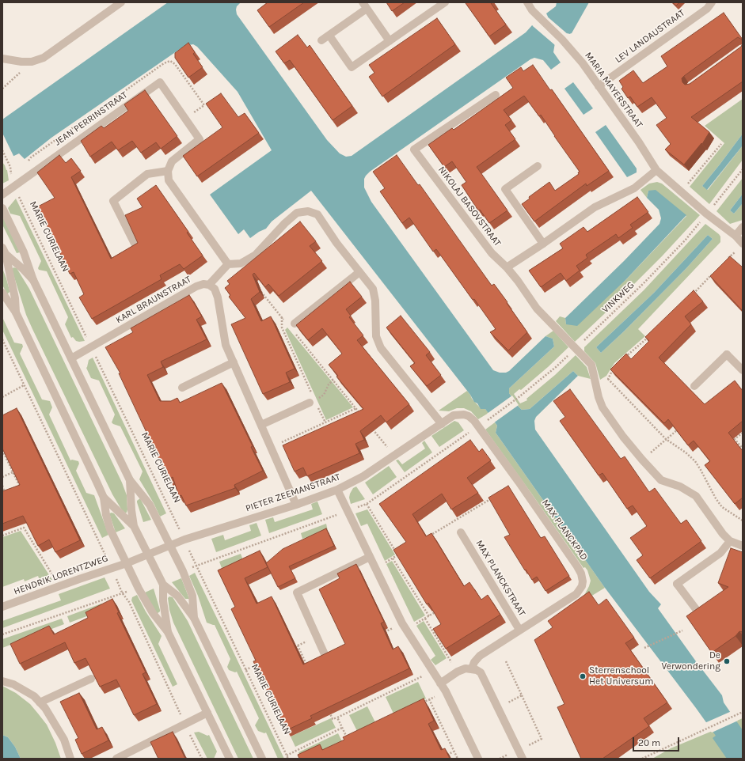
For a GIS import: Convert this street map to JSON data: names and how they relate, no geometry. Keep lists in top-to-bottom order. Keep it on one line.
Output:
{"streets":{"street":["LEV LANDAUSTRAAT","MARIA MAYERSTRAAT","JEAN PERRINSTRAAT","NIKOLAJ BASOVSTRAAT","KARL BRAUNSTRAAT","PIETER ZEEMANSTRAAT","MAX PLANCKPAD","HENDRIK LORENTZWEG","MAX PLANCKSTRAAT"],"path":["MARIE CURIELAAN","VINKWEG"]},"crossings":[["LEV LANDAUSTRAAT","MARIA MAYERSTRAAT"],["MARIA MAYERSTRAAT","VINKWEG"],["JEAN PERRINSTRAAT","MARIE CURIELAAN"],["NIKOLAJ BASOVSTRAAT","VINKWEG"],["MARIE CURIELAAN","KARL BRAUNSTRAAT"],["MARIE CURIELAAN","PIETER ZEEMANSTRAAT"],["PIETER ZEEMANSTRAAT","MAX PLANCKPAD"],["PIETER ZEEMANSTRAAT","HENDRIK LORENTZWEG"],["MAX PLANCKPAD","MAX PLANCKSTRAAT"]],"places":["De Verwondering","Sterrenschool Het Universum"],"scale_bar":"20 m"}
